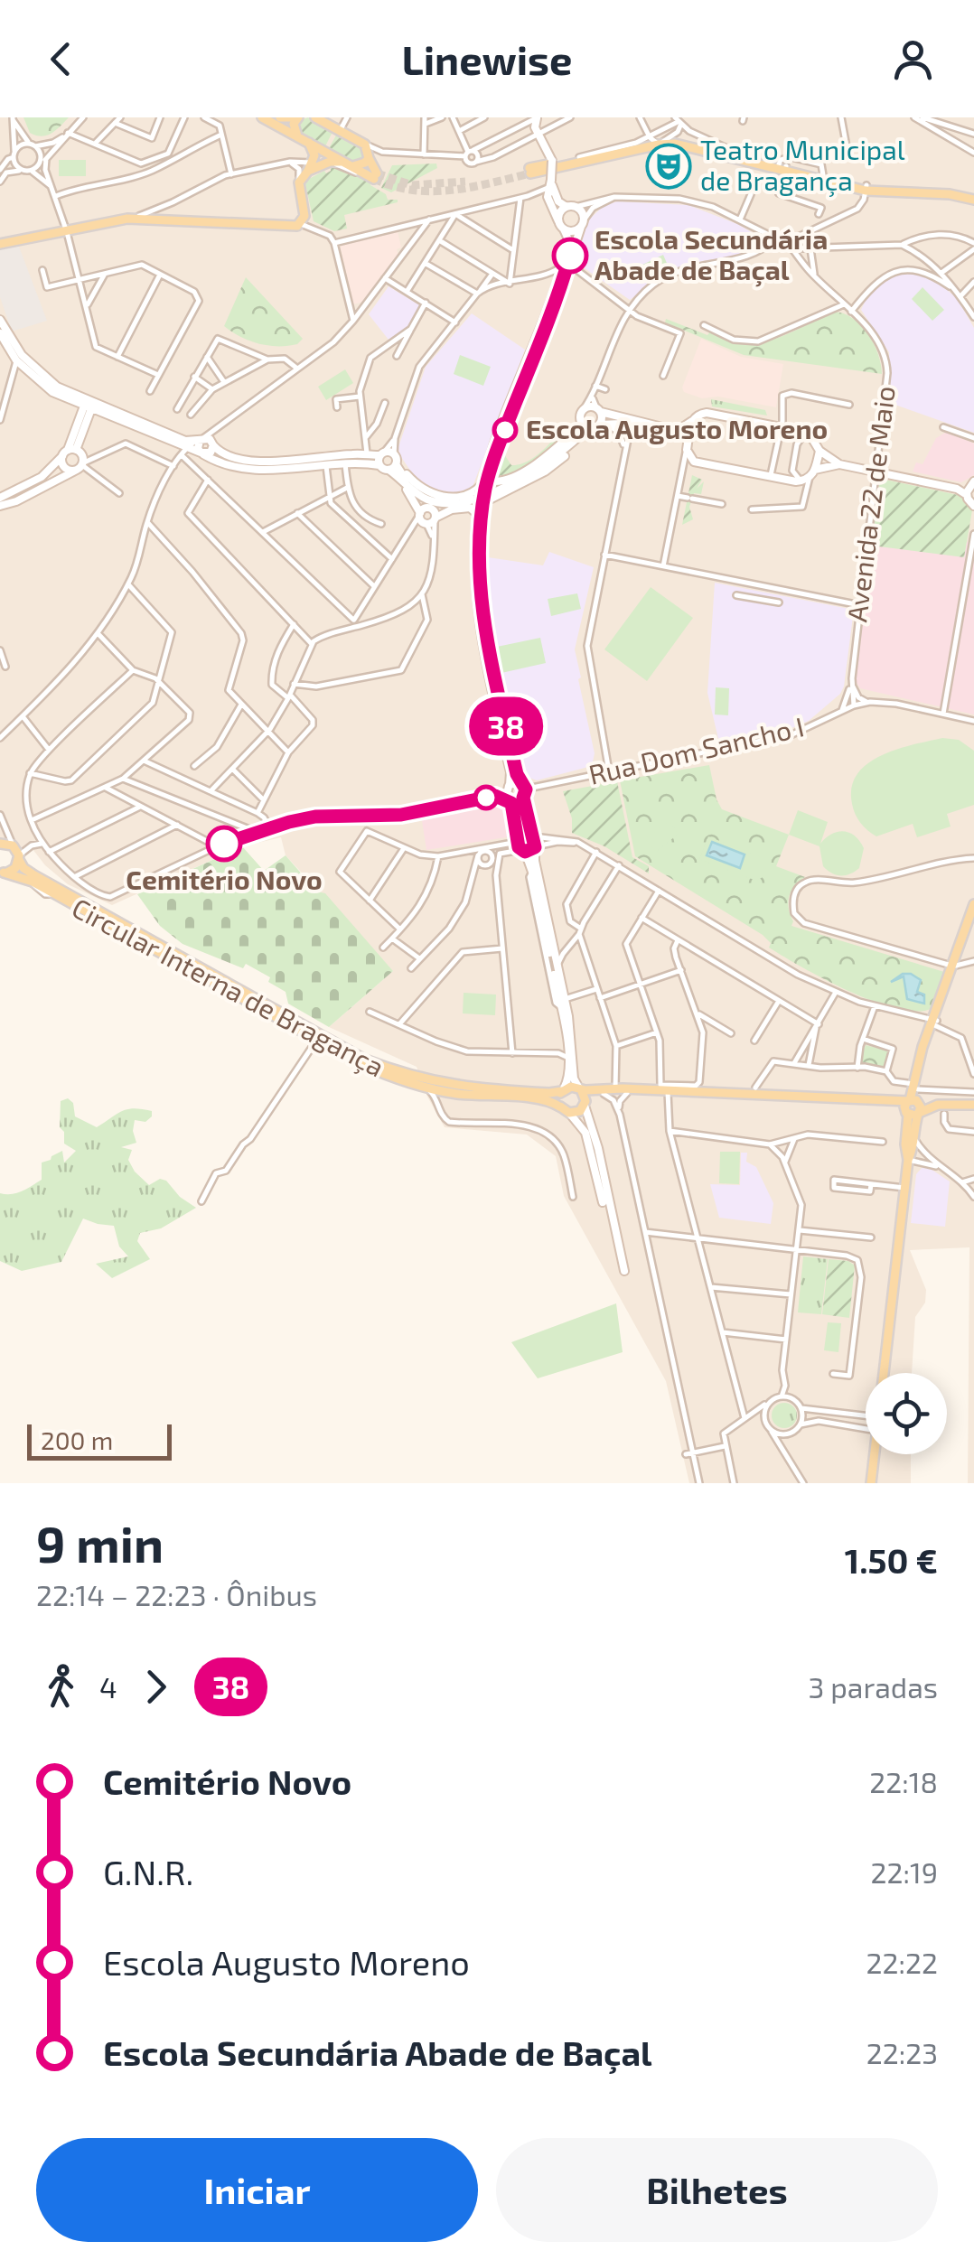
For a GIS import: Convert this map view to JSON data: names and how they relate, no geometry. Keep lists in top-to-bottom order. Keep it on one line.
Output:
{"streets":{"main road":["Circular Interna de Bragança"],"street":["Avenida 22 de Maio","Rua Dom Sancho I"]},"crossings":[["Avenida 22 de Maio","Rua Dom Sancho I"]],"places":{"theatre":["Teatro Municipal de Bragança"],"other":["Escola Secundária Abade de Baçal","Escola Augusto Moreno","Cemitério Novo"]},"lines":["bus line 38"],"scale_bar":"200 m","page":{"header":"Linewise","on_map":"38","scale":"200 m","heading":["9 min","22:14 – 22:23 · Ônibus","1.50 €"],"legs":["4","38","3 paradas"],"list":[{"name":"Cemitério Novo","value":"22:18"},{"name":"G.N.R.","value":"22:19"},{"name":"Escola Augusto Moreno","value":"22:22"},{"name":"Escola Secundária Abade de Baçal","value":"22:23"}],"buttons":["Iniciar","Bilhetes"]}}
